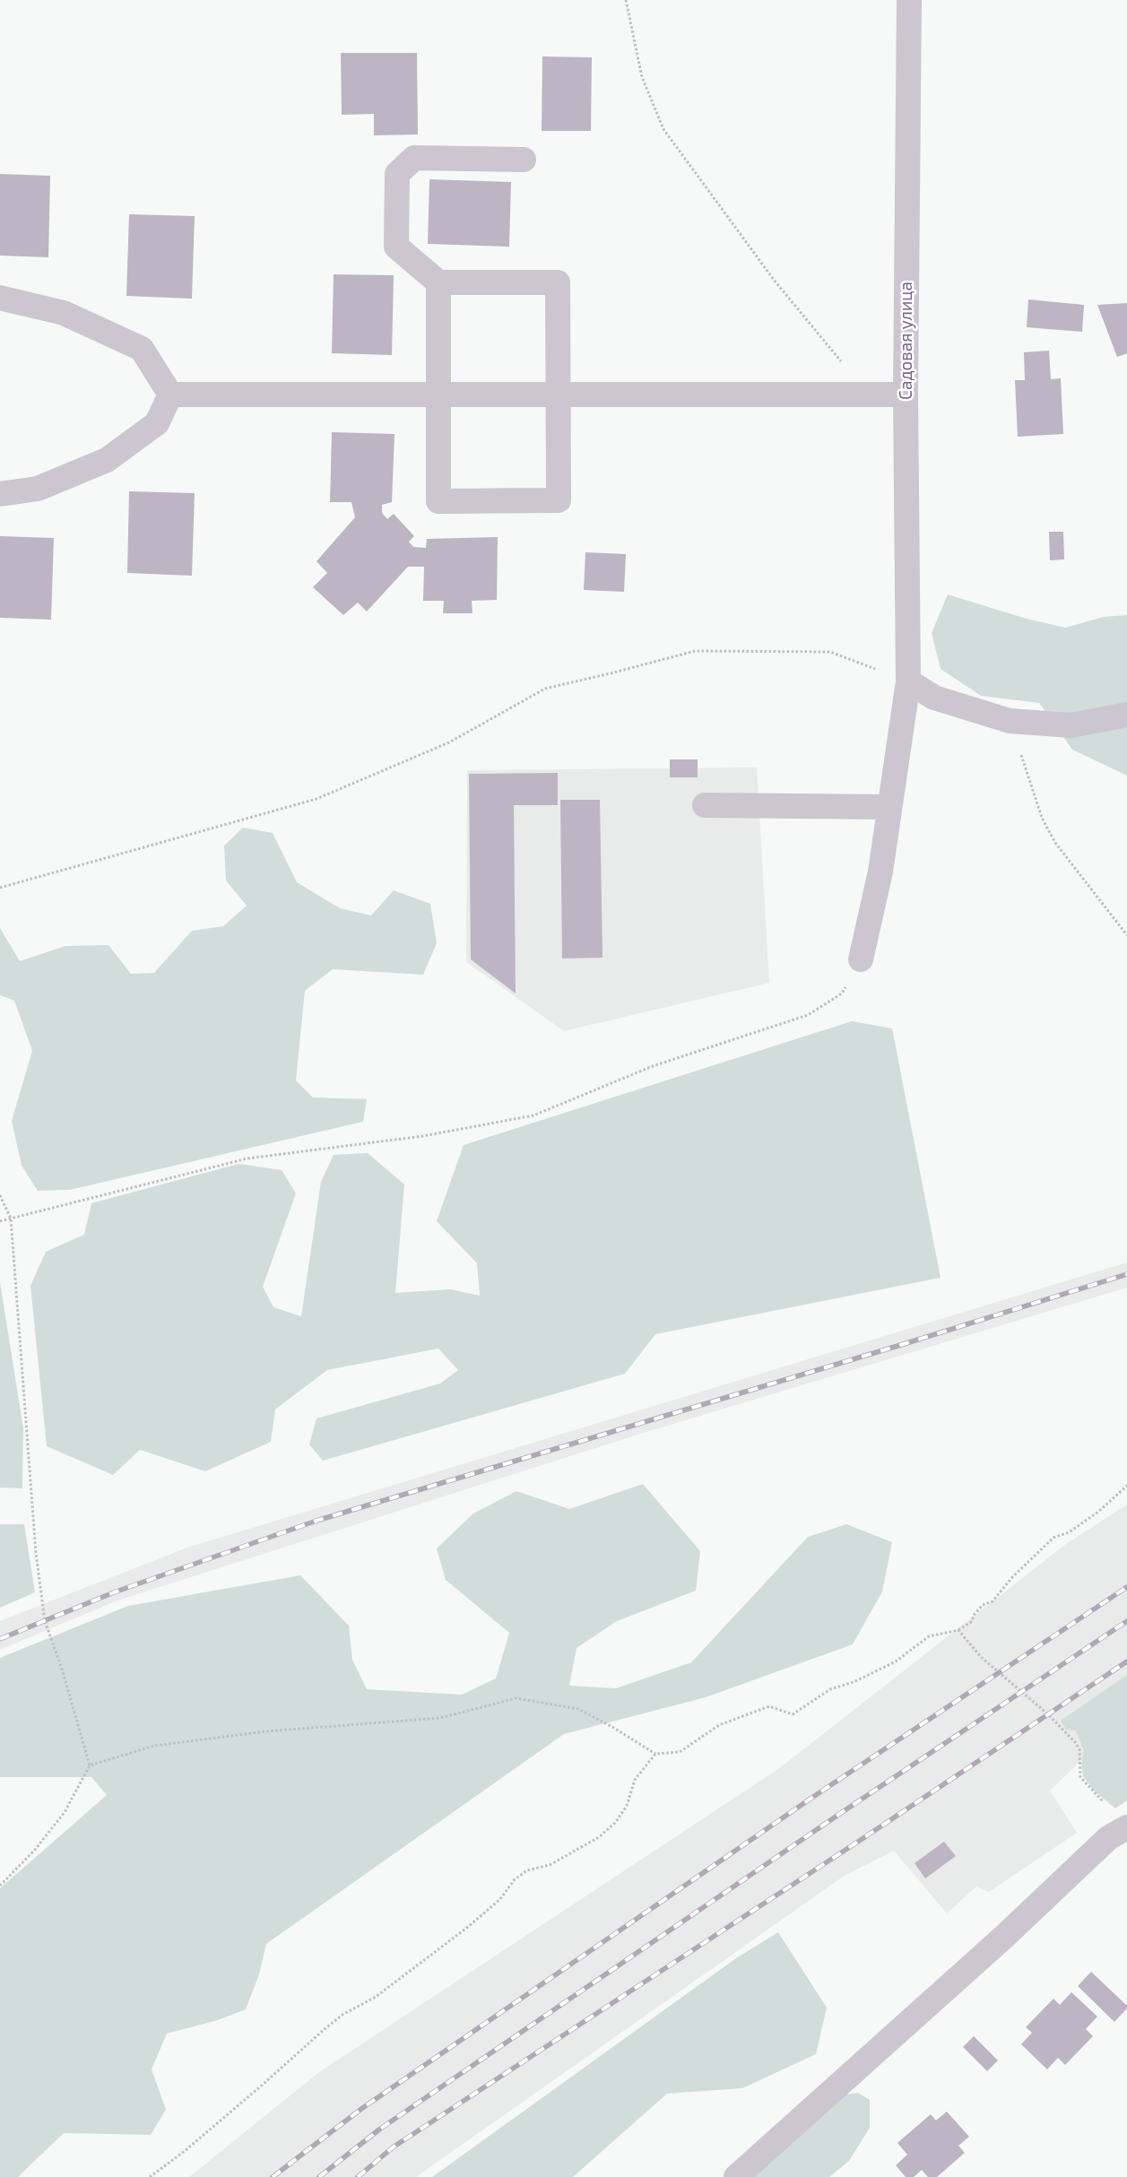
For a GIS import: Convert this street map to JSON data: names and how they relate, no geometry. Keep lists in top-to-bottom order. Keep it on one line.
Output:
{"streets":{"street":["Садовая улица"]}}
